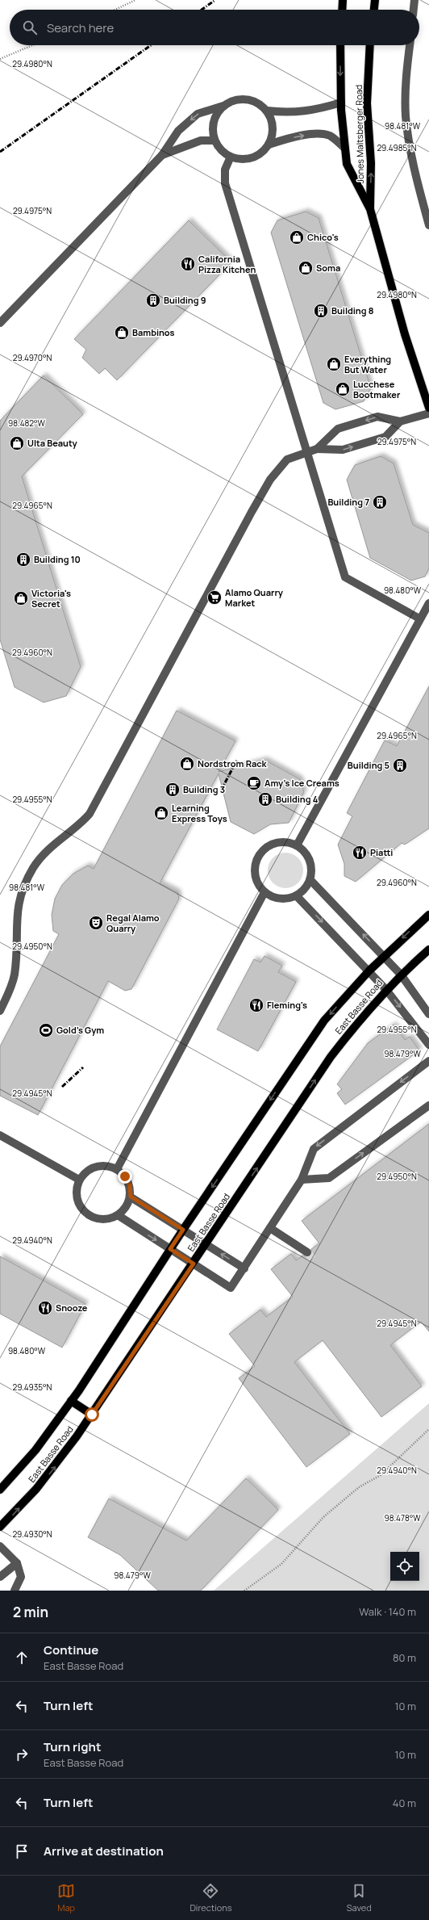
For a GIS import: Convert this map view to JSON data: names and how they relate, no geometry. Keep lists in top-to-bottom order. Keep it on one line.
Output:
{"streets":{"main road":["Jones Maltsberger Road","East Basse Road"]},"places":{"shop":["Chico's","Soma","Bambinos","Everything But Water","Lucchese Bootmaker","Ulta Beauty","Victoria's Secret","Nordstrom Rack","Learning Express Toys"],"restaurant":["California Pizza Kitchen","Piatti","Fleming's","Snooze"],"building":["Building 9","Building 8","Building 7","Building 10","Building 5","Building 3","Building 4"],"supermarket":["Alamo Quarry Market"],"cafe":["Amy's Ice Creams"],"theatre":["Regal Alamo Quarry"],"sports":["Gold's Gym"]},"page":{"search":"Search here","heading":["2 min","Walk · 140 m"],"list":[["Continue","East Basse Road","80 m"],["Turn left","10 m"],["Turn right","East Basse Road","10 m"],["Turn left","40 m"],"Arrive at destination"],"nav":["Map","Directions","Saved"]},"coordinates":["29.4980°N","98.481°W","29.4985°N","29.4975°N","29.4970°N","98.482°W","29.4965°N","98.480°W","29.4960°N","29.4955°N","29.4950°N","98.479°W","29.4945°N","29.4940°N","29.4935°N","98.478°W","29.4930°N"]}
